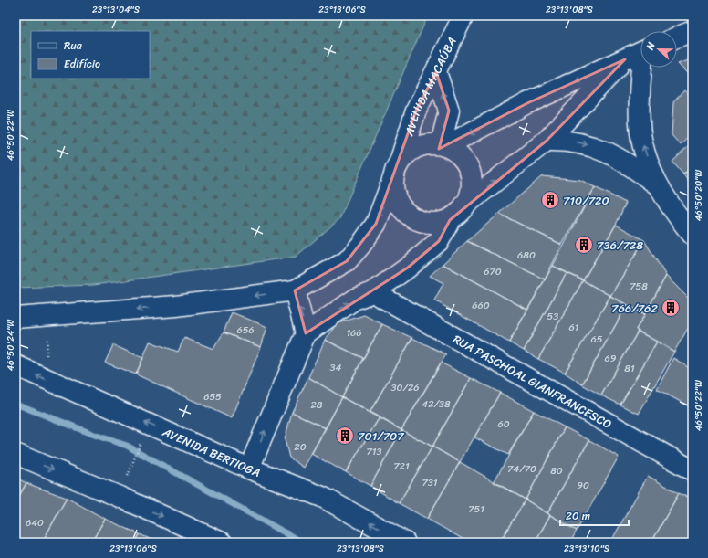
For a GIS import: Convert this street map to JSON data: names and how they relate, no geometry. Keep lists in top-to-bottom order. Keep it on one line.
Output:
{"streets":{"street":["AVENIDA MACAÚBA","RUA PASCHOAL GIANFRANCESCO","AVENIDA BERTIOGA"]},"places":{"building":["710/720","736/728","766/762","701/707"]},"house_numbers":["680","670","758","660","53","61","656","166","65","69","34","81","30/26","655","42/38","28","60","20","713","721","74/70","80","731","90","751","640"],"legend":["Rua","Edifício"],"scale_bar":"20 m","north":"left","coordinates":["23°13'04\"S","23°13'06\"S","23°13'08\"S","46°50'22\"W","46°50'20\"W","46°50'24\"W","23°13'10\"S"]}
